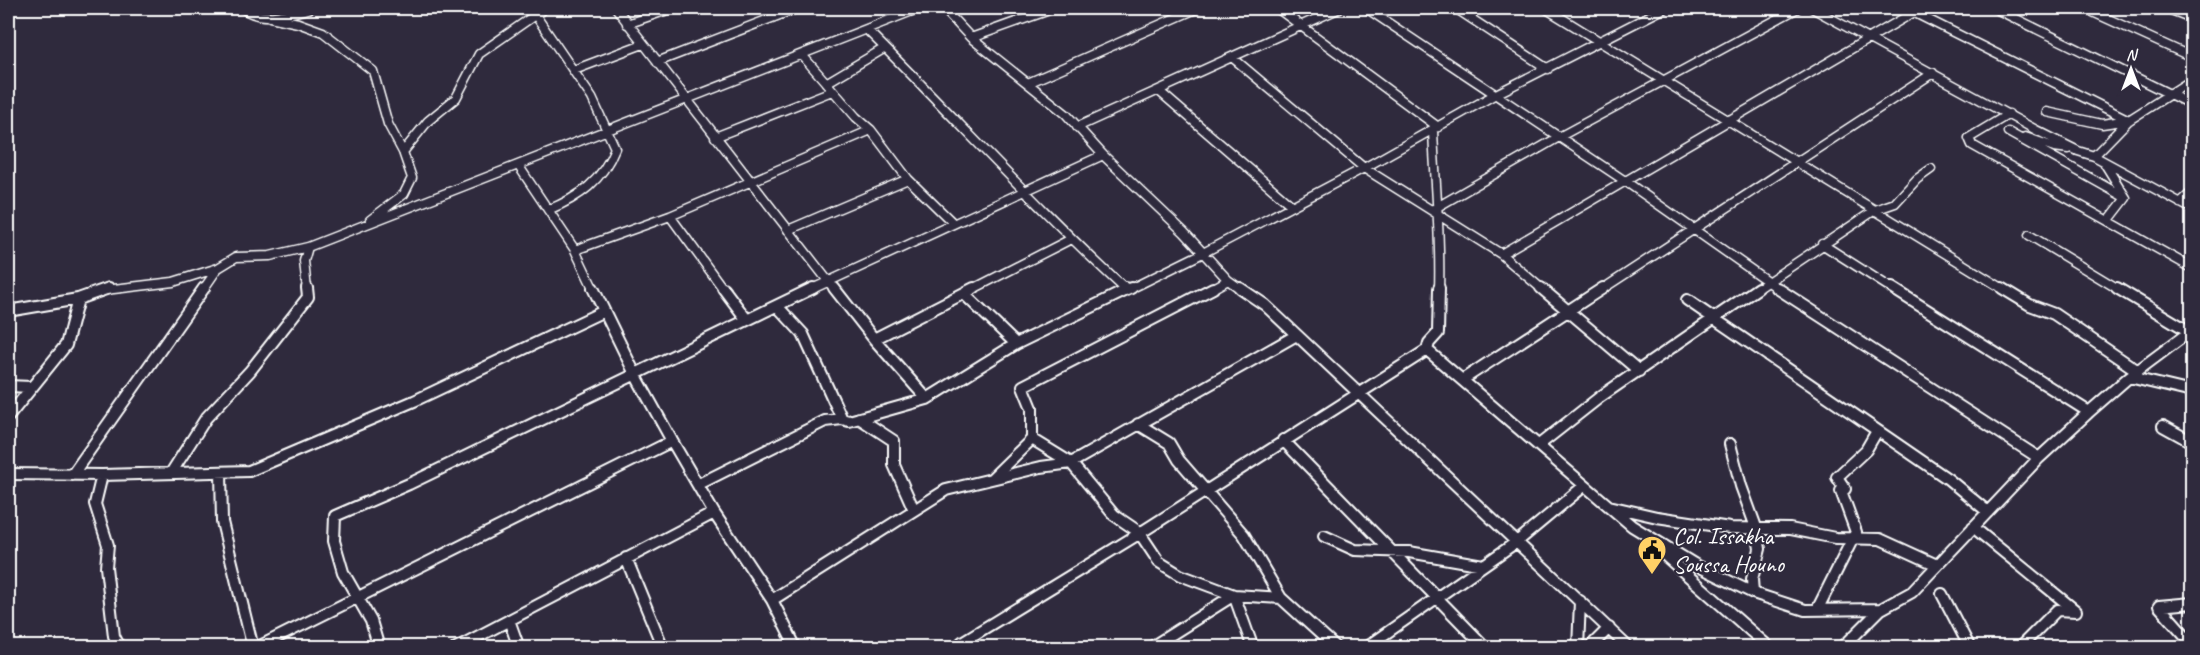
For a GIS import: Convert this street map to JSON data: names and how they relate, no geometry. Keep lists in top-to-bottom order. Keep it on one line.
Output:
{"places":{"public building":["Col. Issakha Soussa Houno"]},"north":"top"}
